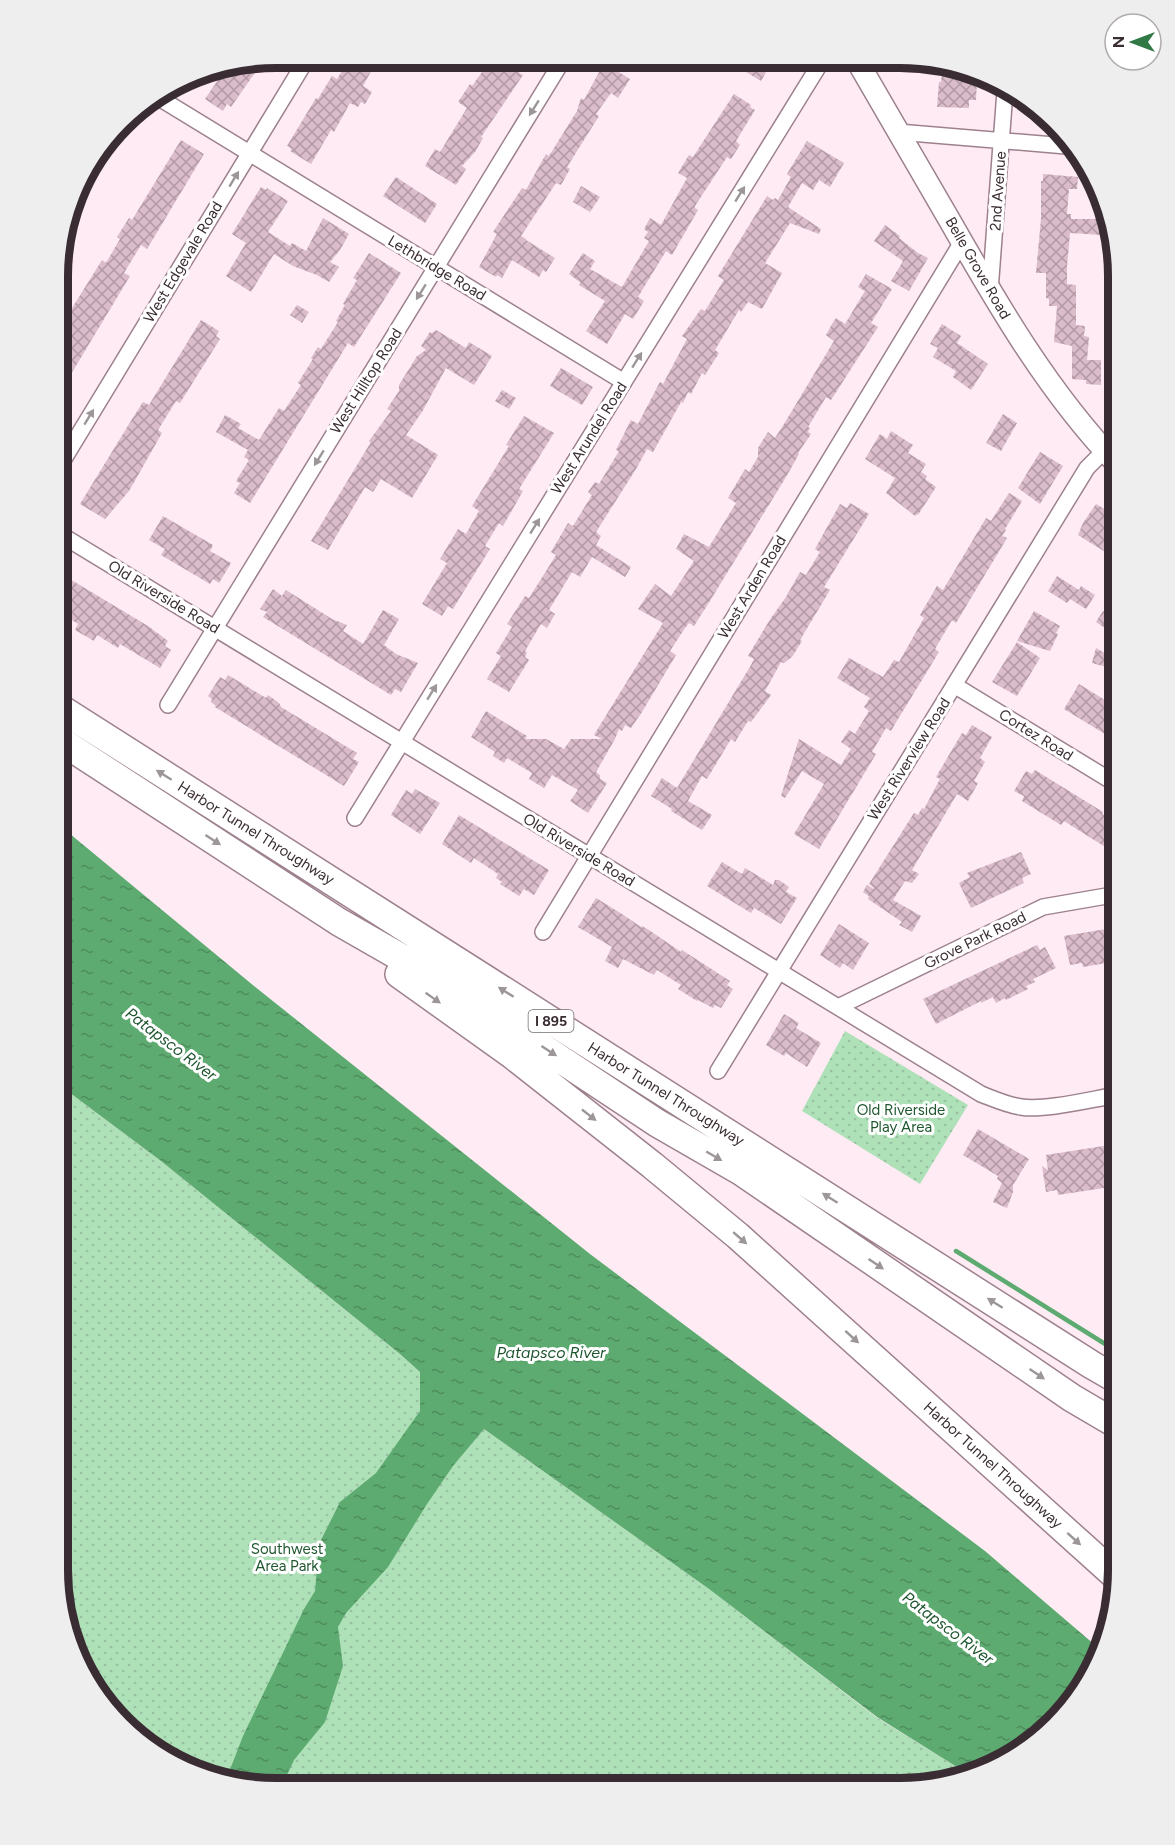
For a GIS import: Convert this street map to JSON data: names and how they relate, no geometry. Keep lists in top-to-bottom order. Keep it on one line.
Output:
{"streets":{"highway":["Harbor Tunnel Throughway","I 895"],"main road":["Belle Grove Road"],"street":["2nd Avenue","West Edgevale Road","Lethbridge Road","West Hilltop Road","West Arundel Road","West Arden Road","Old Riverside Road","Cortez Road","West Riverview Road","Grove Park Road"]},"crossings":[["2nd Avenue","Belle Grove Road"],["West Edgevale Road","Lethbridge Road"],["Lethbridge Road","West Hilltop Road"],["Lethbridge Road","West Arundel Road"],["Belle Grove Road","West Arden Road"],["West Hilltop Road","Old Riverside Road"],["West Arundel Road","Old Riverside Road"],["West Arden Road","Old Riverside Road"],["Old Riverside Road","West Riverview Road"],["Old Riverside Road","Grove Park Road"],["Cortez Road","West Riverview Road"]],"one_way":["West Edgevale Road","West Hilltop Road","West Arundel Road"],"water":["Patapsco River"],"parks":["Old Riverside Play Area","Southwest Area Park"],"north":"left"}
